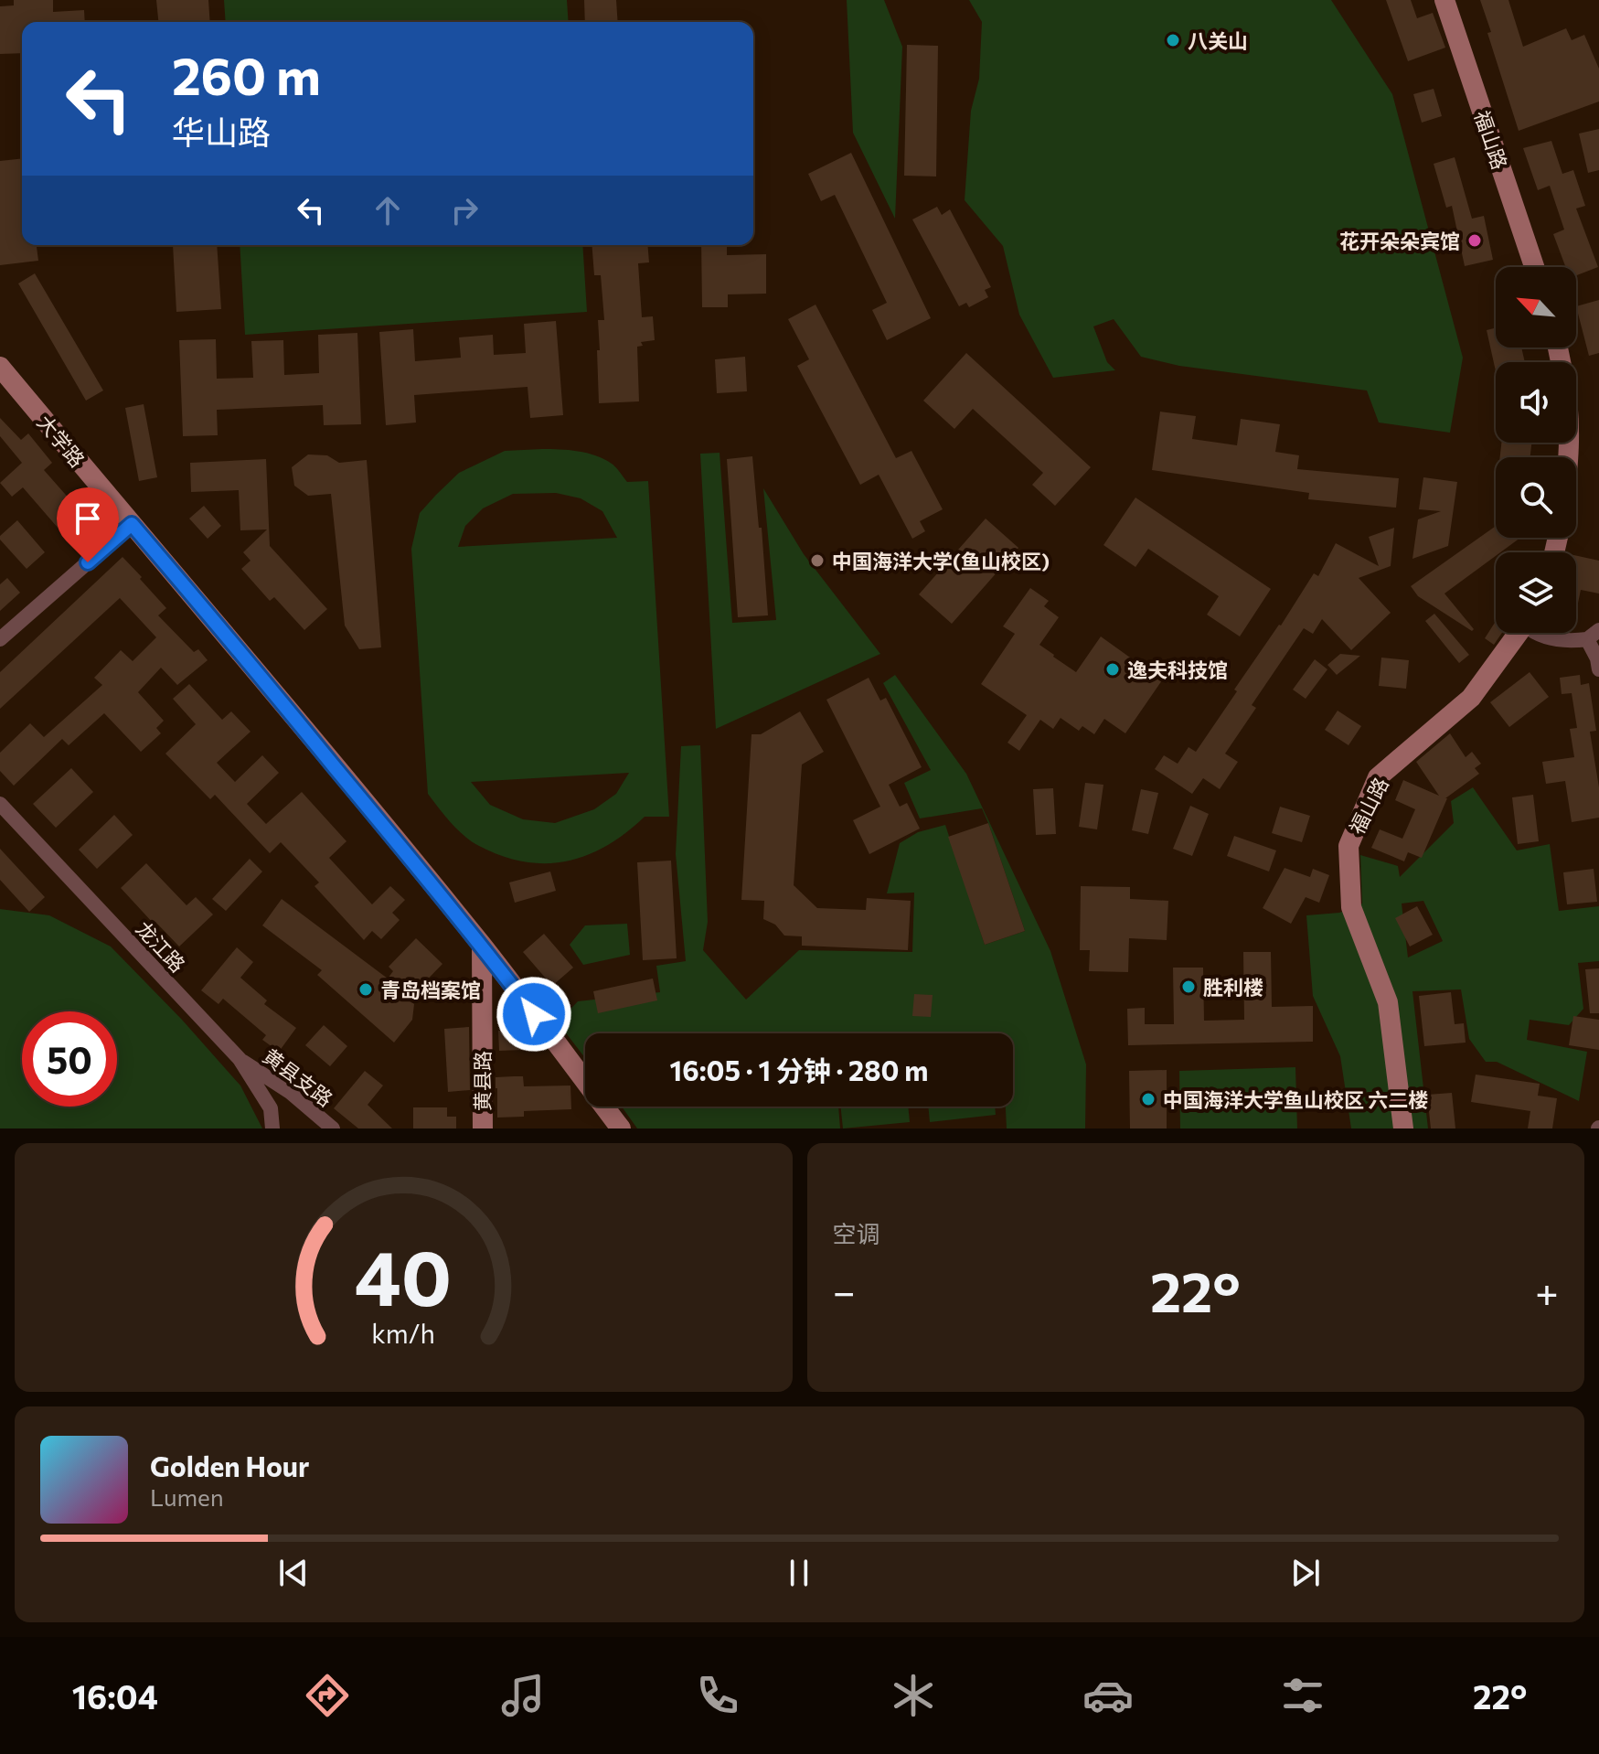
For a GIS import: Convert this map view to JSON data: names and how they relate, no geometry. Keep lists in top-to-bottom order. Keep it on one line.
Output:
{"streets":{"street":["福山路","大学路","龙江路","黄县支路","黄县路"]},"crossings":[["大学路","黄县路"],["龙江路","黄县支路"]],"places":["八关山","花开朵朵宾馆","中国海洋大学(鱼山校区)","逸夫科技馆","胜利楼","青岛档案馆","中国海洋大学鱼山校区 六二楼"],"north":"top left","page":{"turn":["260 m","华山路"],"limit":"50","trip":"16:05 · 1 分钟 · 280 m","tile":"空调","heat":["−","22°","+"],"song":["Golden Hour","Lumen"],"tabs":["16:04","22°"],"gauge":["40","km/h"]}}
